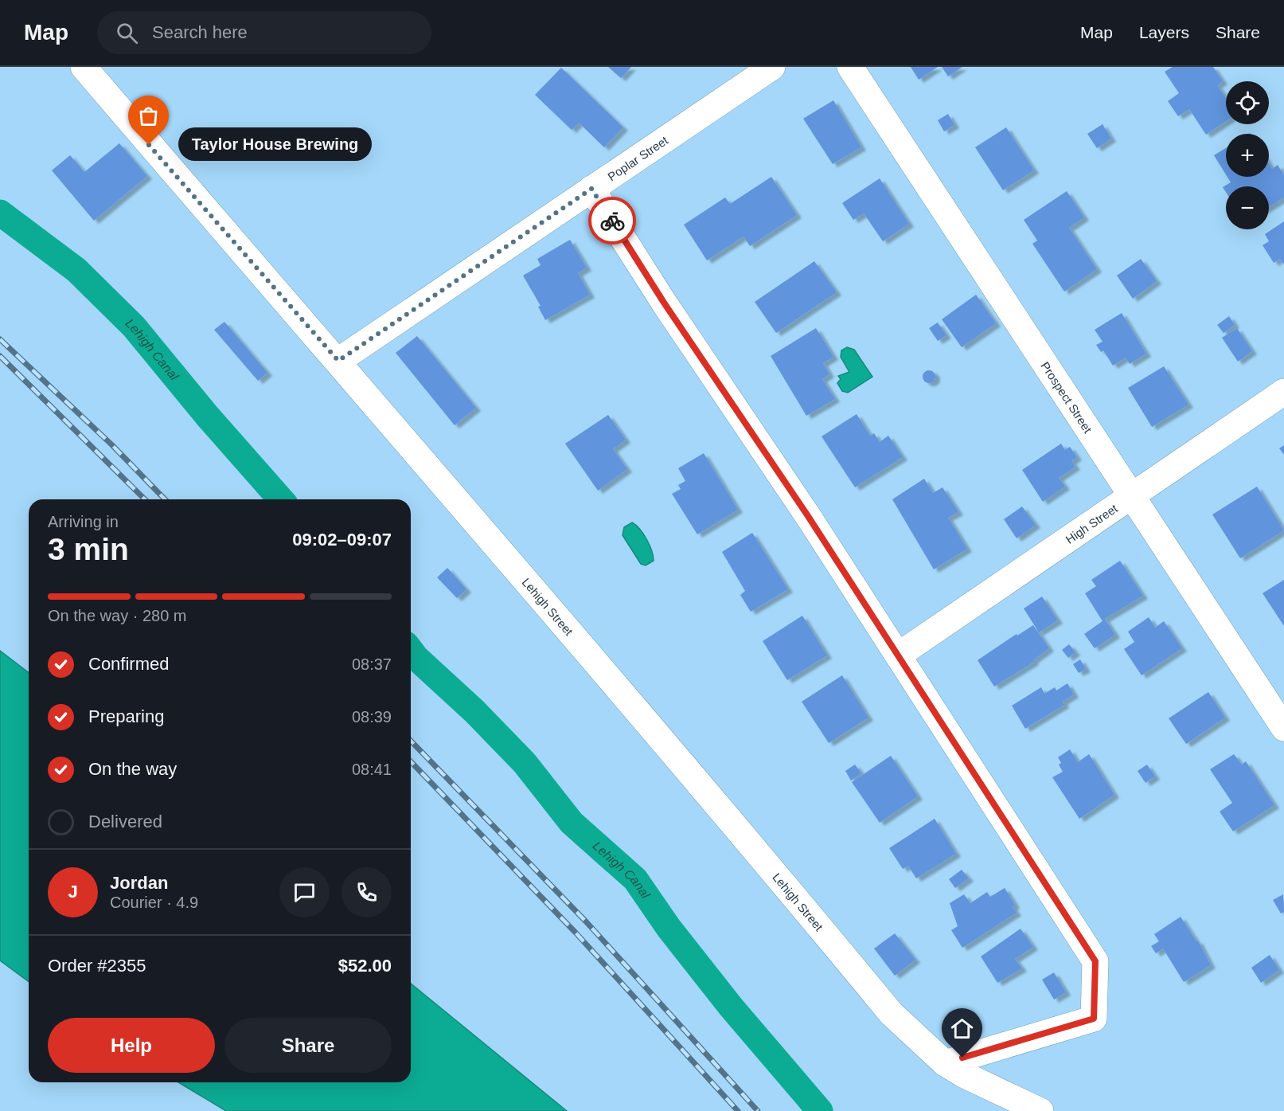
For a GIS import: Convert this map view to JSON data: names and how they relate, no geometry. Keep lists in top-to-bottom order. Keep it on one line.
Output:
{"streets":{"street":["Poplar Street","Prospect Street","High Street","Lehigh Street"]},"crossings":[["Poplar Street","Lehigh Street"],["Prospect Street","High Street"]],"water":["Lehigh Canal"],"places":["Taylor House Brewing"],"page":{"header":"Map","search":"Search here","nav":["Map","Layers","Share"],"map_buttons":["+","−"],"bubble":"Taylor House Brewing","heading":["3 min","Arriving in","09:02–09:07"],"panel":["Jordan","Courier · 4.9","Order #2355","$52.00"],"bar":"On the way · 280 m","list":[["Confirmed","08:37"],["Preparing","08:39"],["On the way","08:41"],"Delivered"],"round":"J","buttons":["Help","Share"]}}
